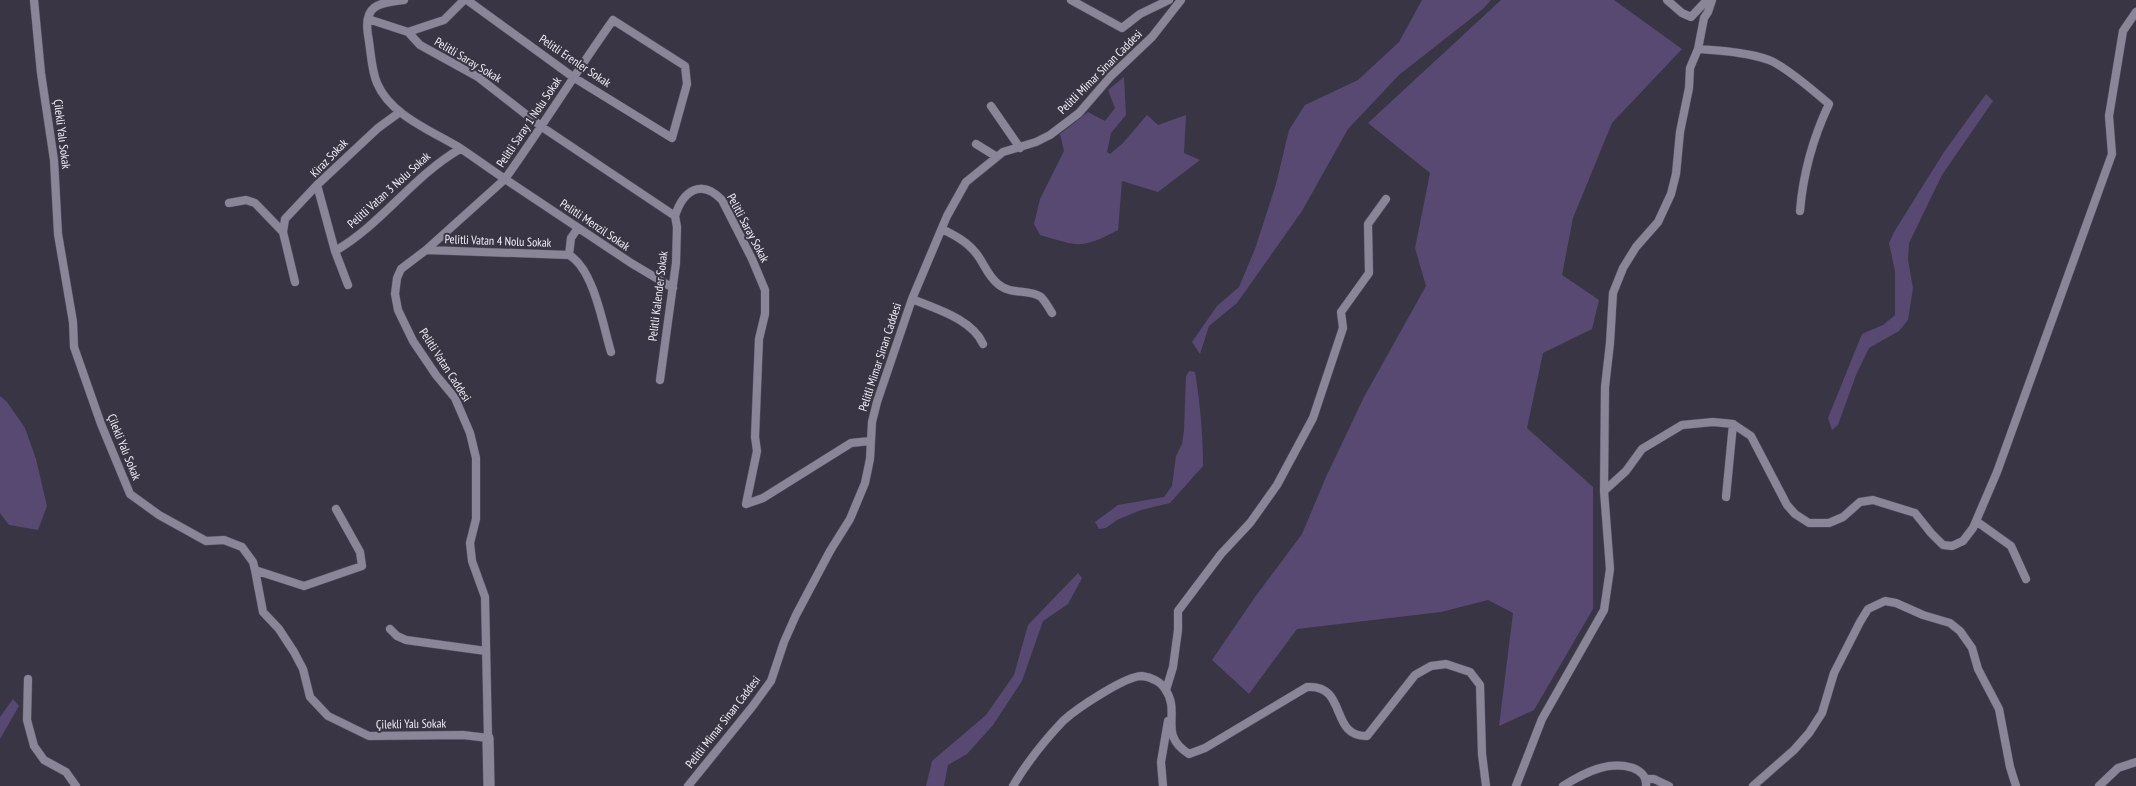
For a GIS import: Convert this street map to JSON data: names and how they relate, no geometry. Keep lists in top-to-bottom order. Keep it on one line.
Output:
{"streets":{"street":["Pelitli Saray Sokak","Pelitli Erenler Sokak","Pelitli Mimar Sinan Caddesi","Pelitli Saray 1 Nolu Sokak","Çilekli Yalı Sokak","Kiraz Sokak","Pelitli Vatan 3 Nolu Sokak","Pelitli Menzil Sokak","Pelitli Vatan 4 Nolu Sokak","Pelitli Kalender Sokak","Pelitli Vatan Caddesi"]},"crossings":[["Pelitli Saray Sokak","Pelitli Mimar Sinan Caddesi"],["Pelitli Saray Sokak","Pelitli Saray 1 Nolu Sokak"],["Pelitli Saray Sokak","Pelitli Kalender Sokak"],["Pelitli Erenler Sokak","Pelitli Saray 1 Nolu Sokak"],["Pelitli Saray 1 Nolu Sokak","Pelitli Menzil Sokak"],["Pelitli Saray 1 Nolu Sokak","Pelitli Vatan Caddesi"],["Çilekli Yalı Sokak","Pelitli Vatan Caddesi"],["Kiraz Sokak","Pelitli Vatan 3 Nolu Sokak"],["Pelitli Menzil Sokak","Pelitli Kalender Sokak"],["Pelitli Menzil Sokak","Pelitli Vatan Caddesi"],["Pelitli Vatan 4 Nolu Sokak","Pelitli Vatan Caddesi"]]}
